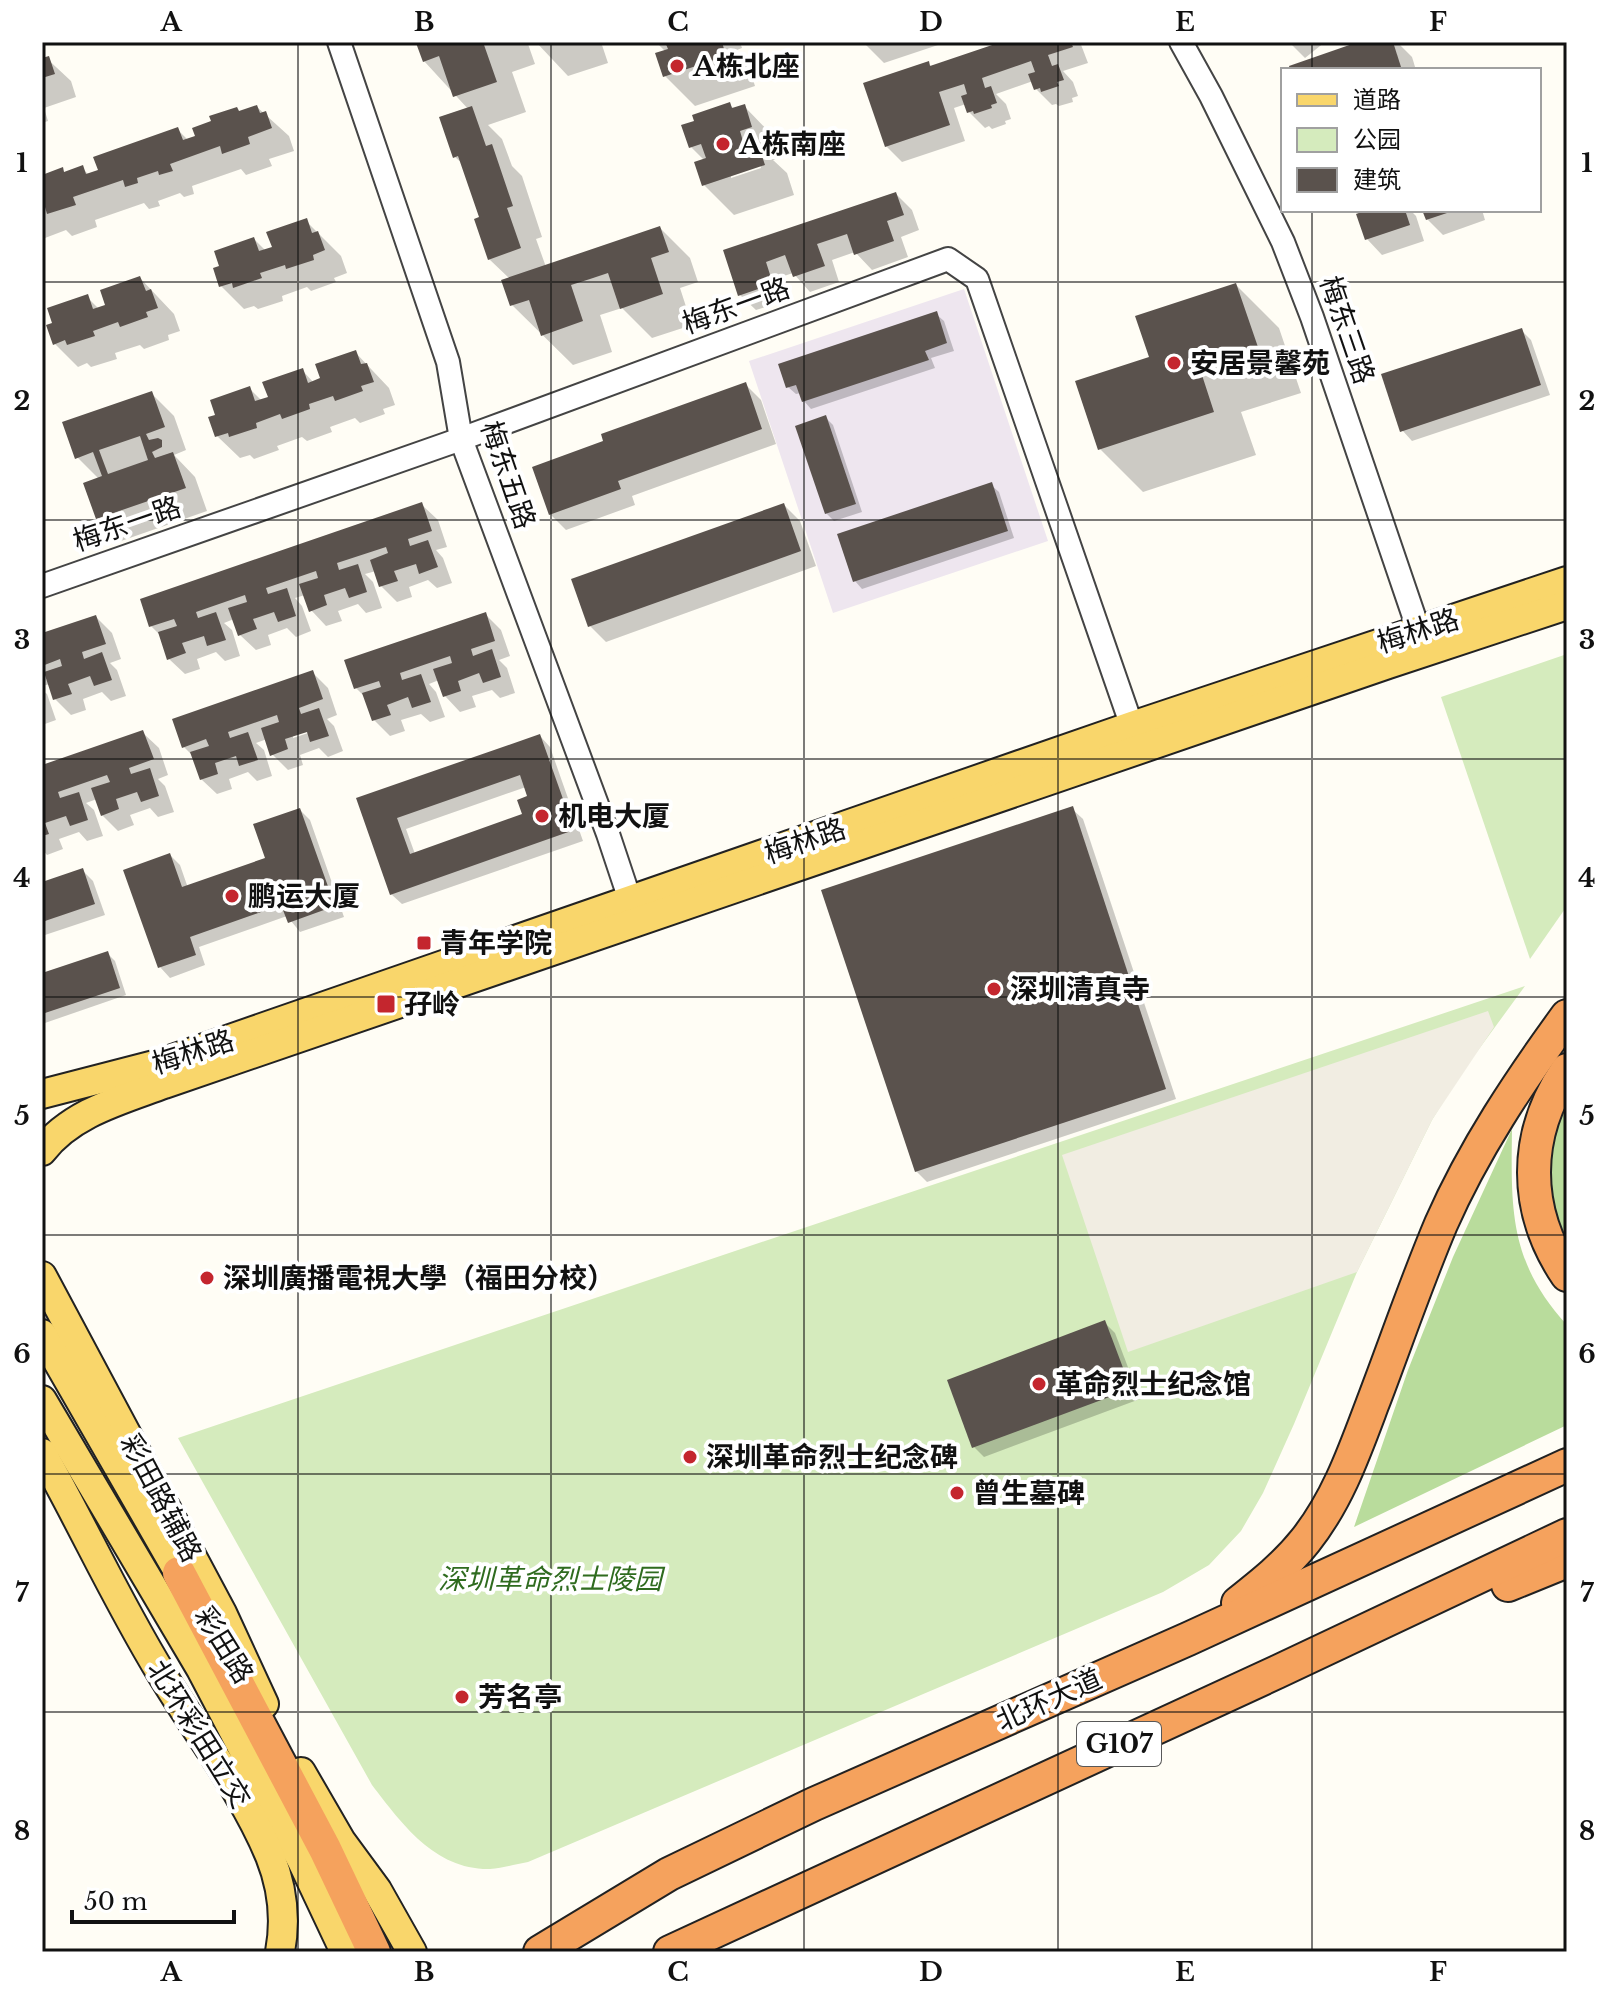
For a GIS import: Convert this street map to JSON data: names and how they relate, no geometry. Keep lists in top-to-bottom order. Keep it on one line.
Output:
{"streets":{"highway":["北环大道","G107"],"main road":["梅林路","彩田路辅路","彩田路","北环彩田立交"],"street":["梅东一路","梅东三路","梅东五路"]},"crossings":[["梅东一路","梅东五路"],["梅东一路","梅林路"],["梅东三路","梅林路"],["梅东五路","梅林路"],["彩田路辅路","彩田路"]],"parks":["深圳革命烈士陵园"],"places":{"other":["A栋北座","A栋南座","安居景馨苑","机电大厦","鹏运大厦","深圳清真寺","深圳廣播電視大學（福田分校）","革命烈士纪念馆","深圳革命烈士纪念碑","曾生墓碑","芳名亭"],"transit":["青年学院","孖岭"]},"legend":["道路","公园","建筑"],"scale_bar":"50 m","grid":{"columns":["A","B","C","D","E","F"],"rows":["1","2","3","4","5","6","7","8"]}}
